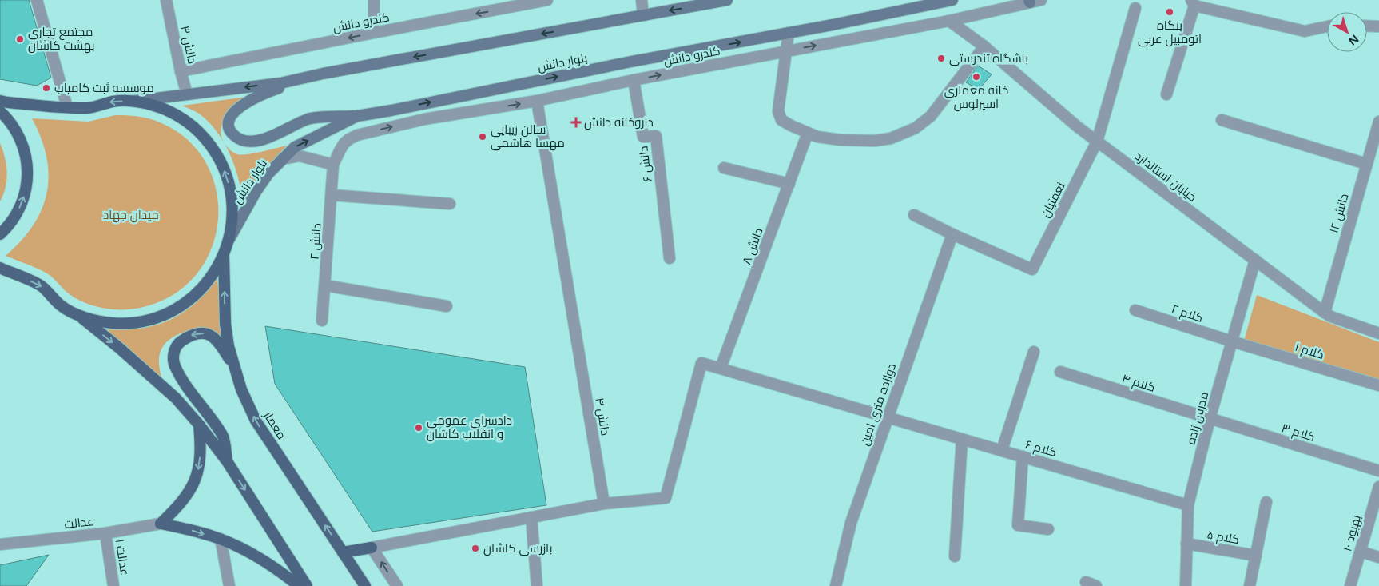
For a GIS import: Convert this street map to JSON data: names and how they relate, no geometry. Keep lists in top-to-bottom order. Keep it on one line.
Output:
{"streets":{"main road":["بلوار دانش","معمار"],"street":["کندرو دانش","دانش ۳","دانش ۶","خیابان استاندارد","نعمتیان","دانش ۱۲","دانش ۲","دانش ۸","کلام ۲","کلام ۱","کلام ۴","دوازده متری امین","دانش ۴","مدرس زاده","کلام ۳","کلام ۶","عدالت","بهبود ۱۰","کلام ۵","عدالت ۱"]},"crossings":[["کندرو دانش","دانش ۳"],["کندرو دانش","دانش ۶"],["کندرو دانش","خیابان استاندارد"],["کندرو دانش","دانش ۲"],["کندرو دانش","دانش ۴"],["خیابان استاندارد","نعمتیان"],["خیابان استاندارد","دانش ۱۲"],["خیابان استاندارد","مدرس زاده"],["نعمتیان","دوازده متری امین"],["دانش ۸","کلام ۶"],["کلام ۲","کلام ۱"],["کلام ۲","مدرس زاده"],["کلام ۱","مدرس زاده"],["کلام ۴","مدرس زاده"],["کلام ۴","کلام ۳"],["دوازده متری امین","کلام ۶"],["دانش ۴","کلام ۶"],["مدرس زاده","کلام ۳"],["مدرس زاده","کلام ۶"],["مدرس زاده","کلام ۵"],["عدالت","عدالت ۱"]],"parks":["میدان جهاد"],"places":{"other":["بنگاه اتومبیل عربی","مجتمع تجاری بهشت کاشان","باشگاه تندرستی","خانه معماری اسپرلوس","موسسه ثبت کامیاب","سالن زیبایی مهسا هاشمی","دادسرای عمومی و انقلاب کاشان","بازرسی کاشان"],"health":["داروخانه دانش"]},"north":"bottom right"}
